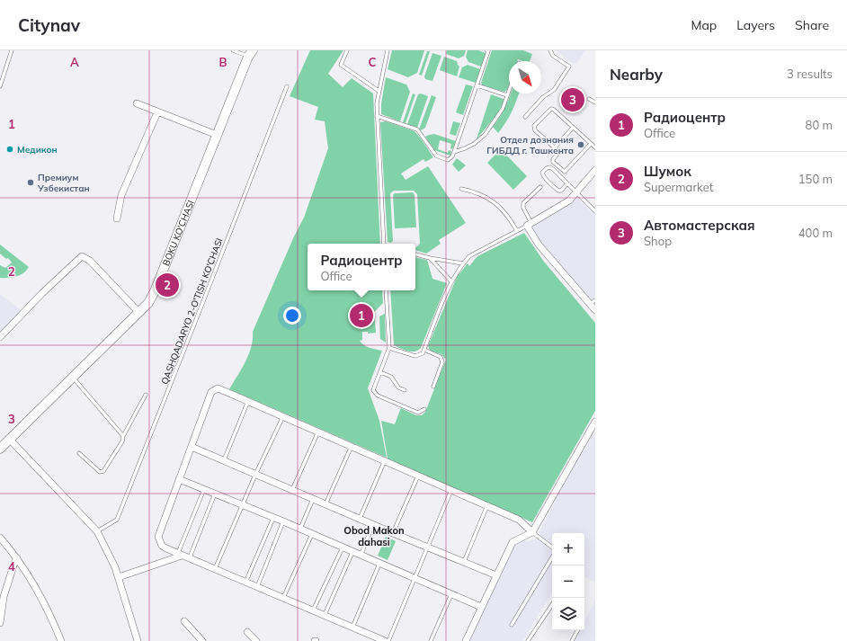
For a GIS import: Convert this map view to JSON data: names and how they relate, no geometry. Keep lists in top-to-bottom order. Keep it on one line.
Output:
{"streets":{"street":["BOKU KO'CHASI"],"lane":["QASHQADARYO 2-O'TISH KO'CHASI"]},"districts":["Obod Makon dahasi"],"places":["Отдел дознания ГИБДД г. Ташкента","Медикон","Премиум Узбекистан"],"north":"bottom right","page":{"header":"Citynav","nav":["Map","Layers","Share"],"heading":["Nearby","3 results"],"pins":["3","2","1"],"list":[{"mark":"1","name":"Радиоцентр","note":"Office","value":"80 m"},{"mark":"2","name":"Шумок","note":"Supermarket","value":"150 m"},{"mark":"3","name":"Автомастерская","note":"Shop","value":"400 m"}],"popup":["Радиоцентр","Office"],"map_buttons":["+","−"]},"grid":{"columns":["A","B","C"],"rows":["1","2","3","4"]}}
